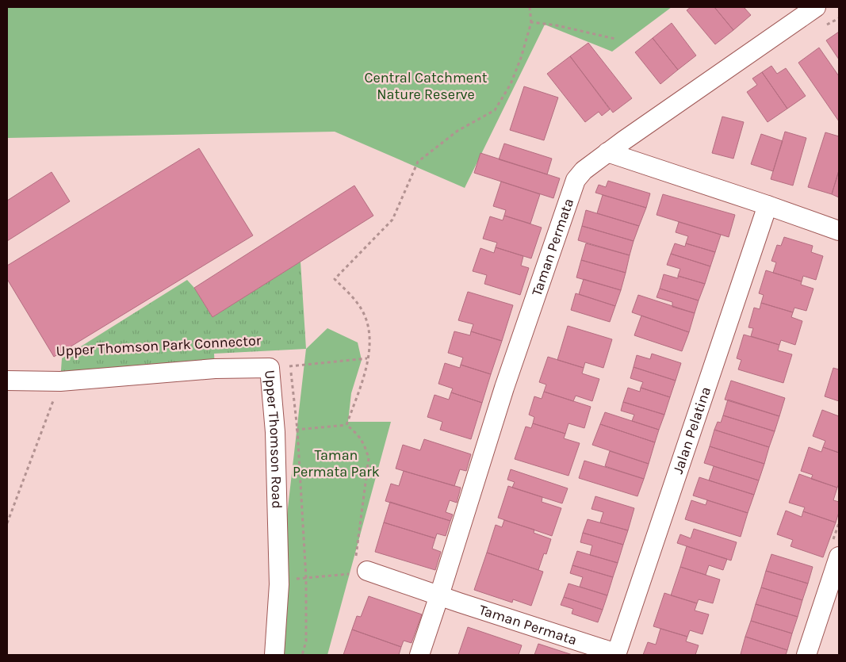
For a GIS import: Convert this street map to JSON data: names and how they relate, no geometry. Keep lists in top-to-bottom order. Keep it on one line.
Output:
{"streets":{"street":["Taman Permata","Jalan Pelatina","Upper Thomson Road"]},"crossings":[["Taman Permata","Jalan Pelatina"]],"parks":["Central Catchment Nature Reserve","Taman Permata Park"]}
